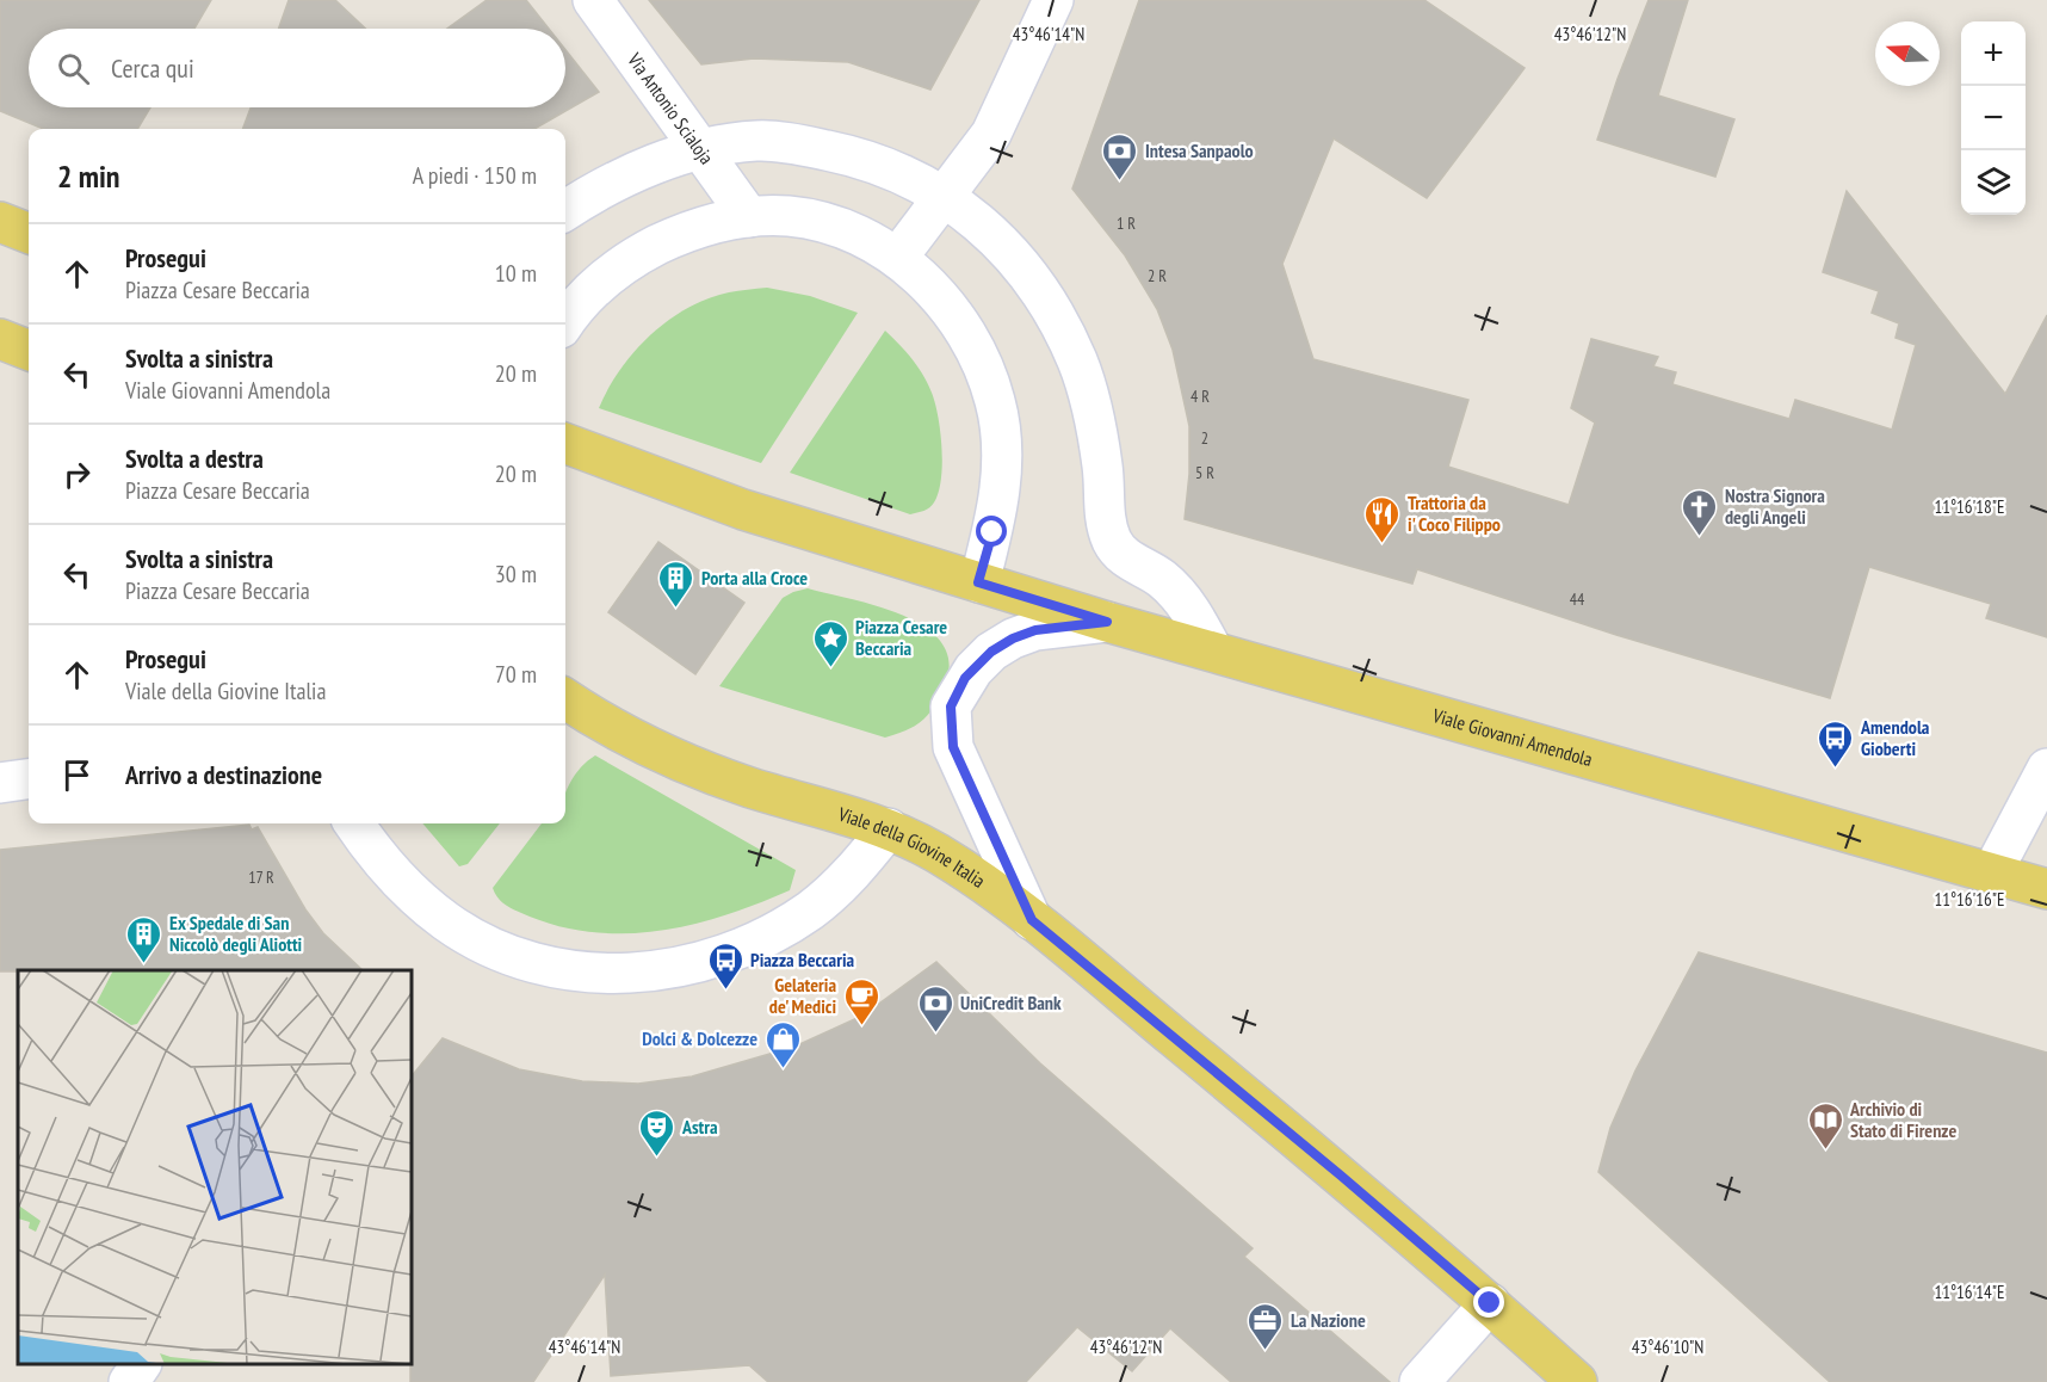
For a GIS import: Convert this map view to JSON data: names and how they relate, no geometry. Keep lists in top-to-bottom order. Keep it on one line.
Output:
{"streets":{"main road":["Viale Giovanni Amendola","Viale della Giovine Italia"],"street":["Via Antonio Scialoja"]},"places":{"bank":["Intesa Sanpaolo","UniCredit Bank"],"church":["Nostra Signora degli Angeli"],"restaurant":["Trattoria da i' Coco Filippo"],"building":["Porta alla Croce","Ex Spedale di San Niccolò degli Aliotti"],"place":["Piazza Cesare Beccaria"],"bus stop":["Amendola Gioberti","Piazza Beccaria"],"cafe":["Gelateria de' Medici"],"shop":["Dolci & Dolcezze"],"library":["Archivio di Stato di Firenze"],"theatre":["Astra"],"office":["La Nazione"]},"house_numbers":["1 R","2 R","4 R","2","5 R","44","17 R"],"north":"left","page":{"map_buttons":["+","−"],"search":"Cerca qui","heading":["2 min","A piedi · 150 m"],"list":[["Prosegui","Piazza Cesare Beccaria","10 m"],["Svolta a sinistra","Viale Giovanni Amendola","20 m"],["Svolta a destra","Piazza Cesare Beccaria","20 m"],["Svolta a sinistra","Piazza Cesare Beccaria","30 m"],["Prosegui","Viale della Giovine Italia","70 m"],"Arrivo a destinazione"]},"coordinates":["43°46'14\"N","43°46'12\"N","11°16'18\"E","11°16'16\"E","11°16'14\"E","43°46'10\"N"]}
